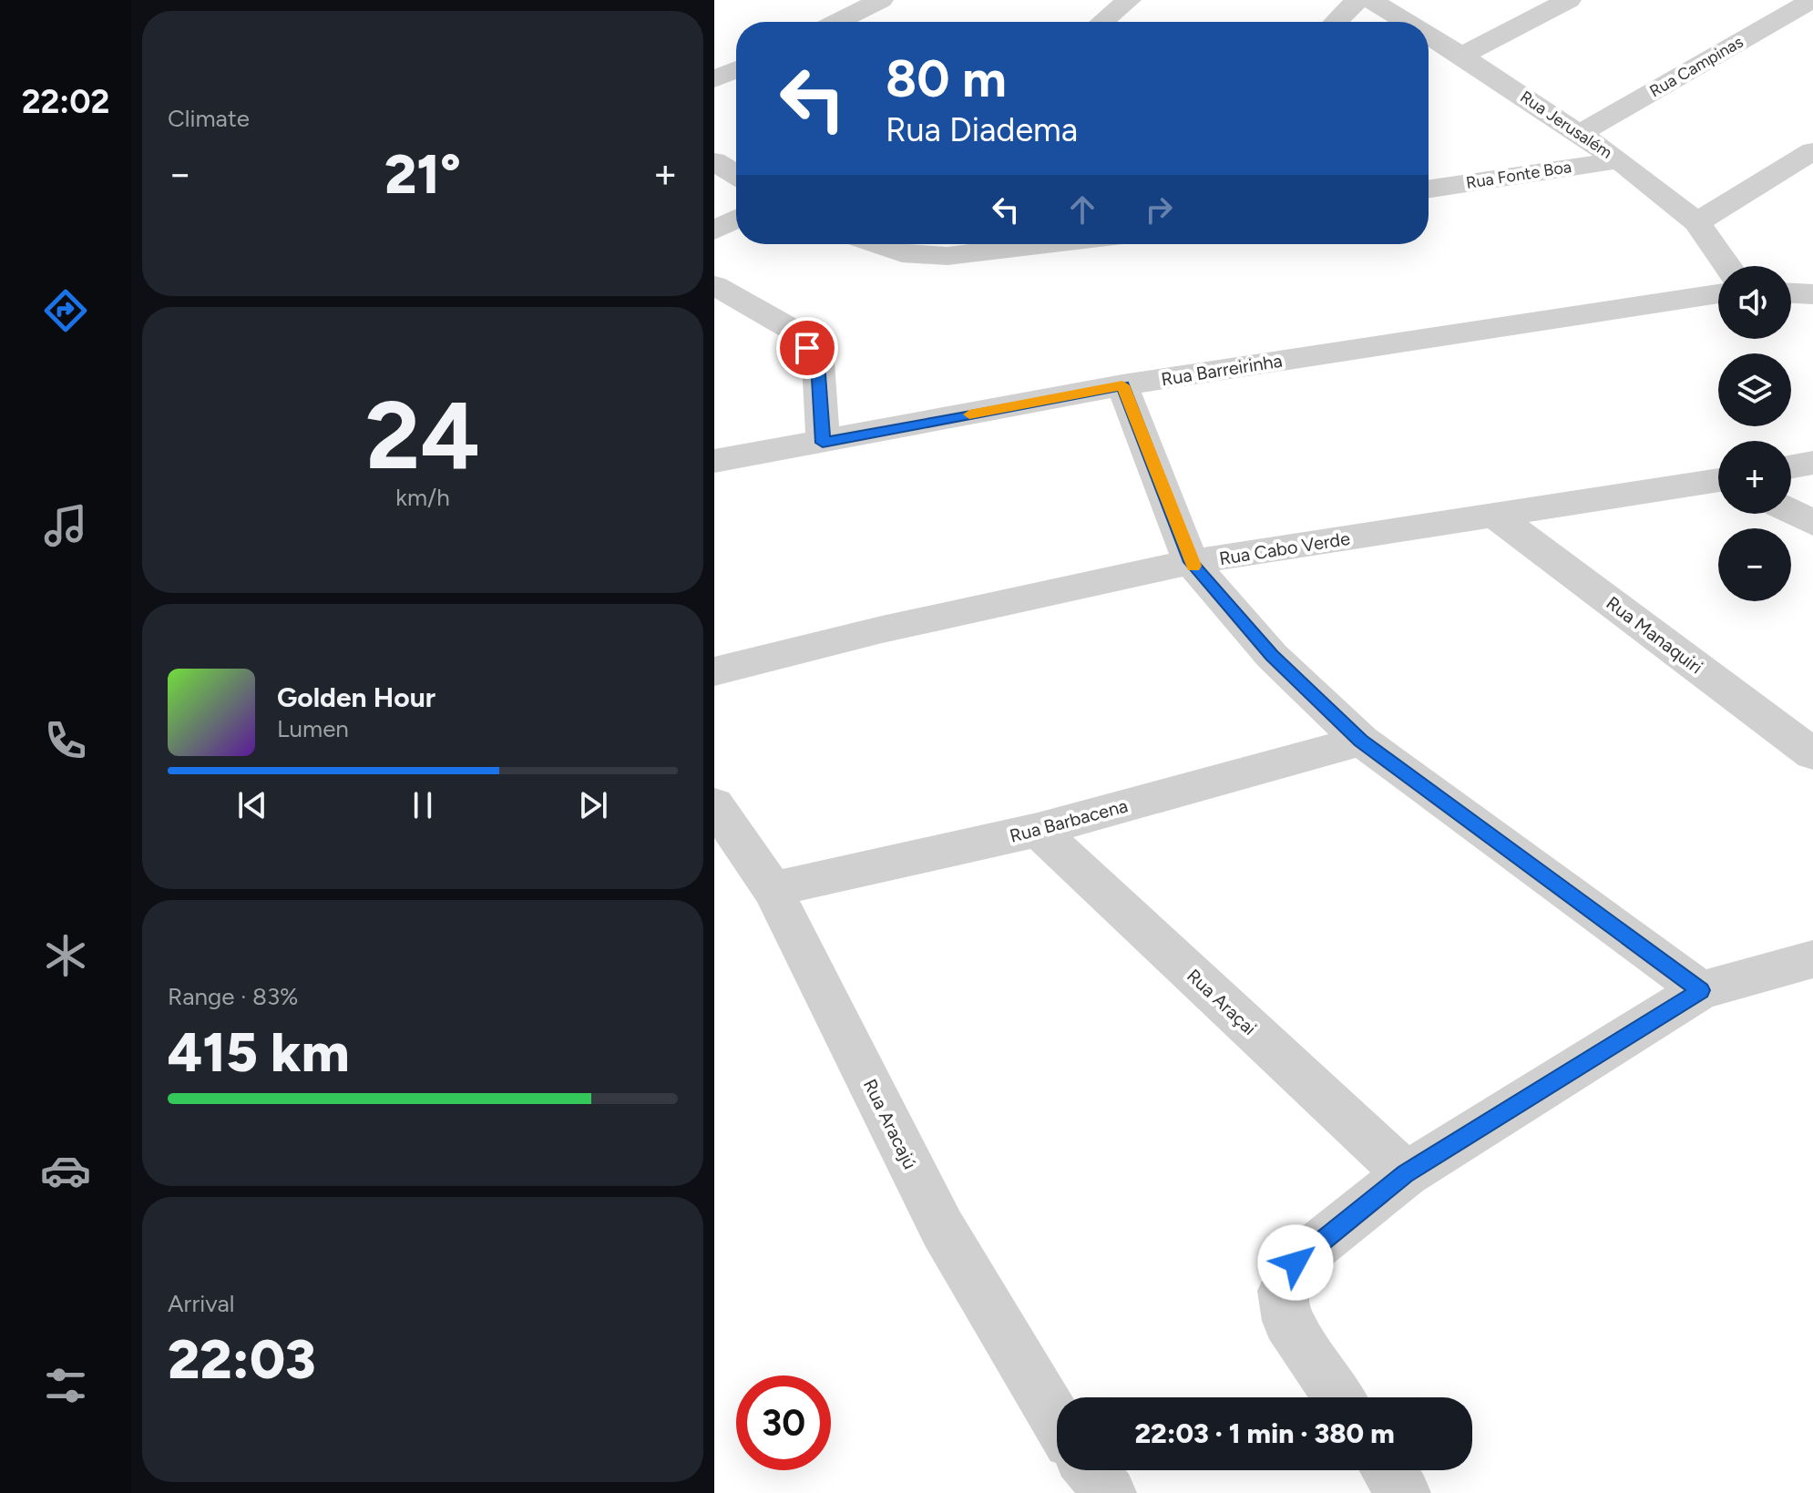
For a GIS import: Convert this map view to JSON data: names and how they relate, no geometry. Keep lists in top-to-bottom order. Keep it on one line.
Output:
{"streets":{"street":["Rua Campinas","Rua Jerusalém","Rua Fonte Boa","Rua Barreirinha","Rua Cabo Verde","Rua Manaquiri","Rua Barbacena","Rua Araçai","Rua Aracajú"]},"crossings":[["Rua Campinas","Rua Jerusalém"],["Rua Jerusalém","Rua Fonte Boa"],["Rua Cabo Verde","Rua Manaquiri"],["Rua Barbacena","Rua Araçai"],["Rua Barbacena","Rua Aracajú"]],"page":{"tabs":"22:02","tile":["Climate",["24","km/h"],["Range · 83%","415 km"],["Arrival","22:03"]],"turn":["80 m","Rua Diadema"],"heat":["−","21°","+"],"map_buttons":["+","−"],"song":["Golden Hour","Lumen"],"limit":"30","trip":"22:03 · 1 min · 380 m"}}
